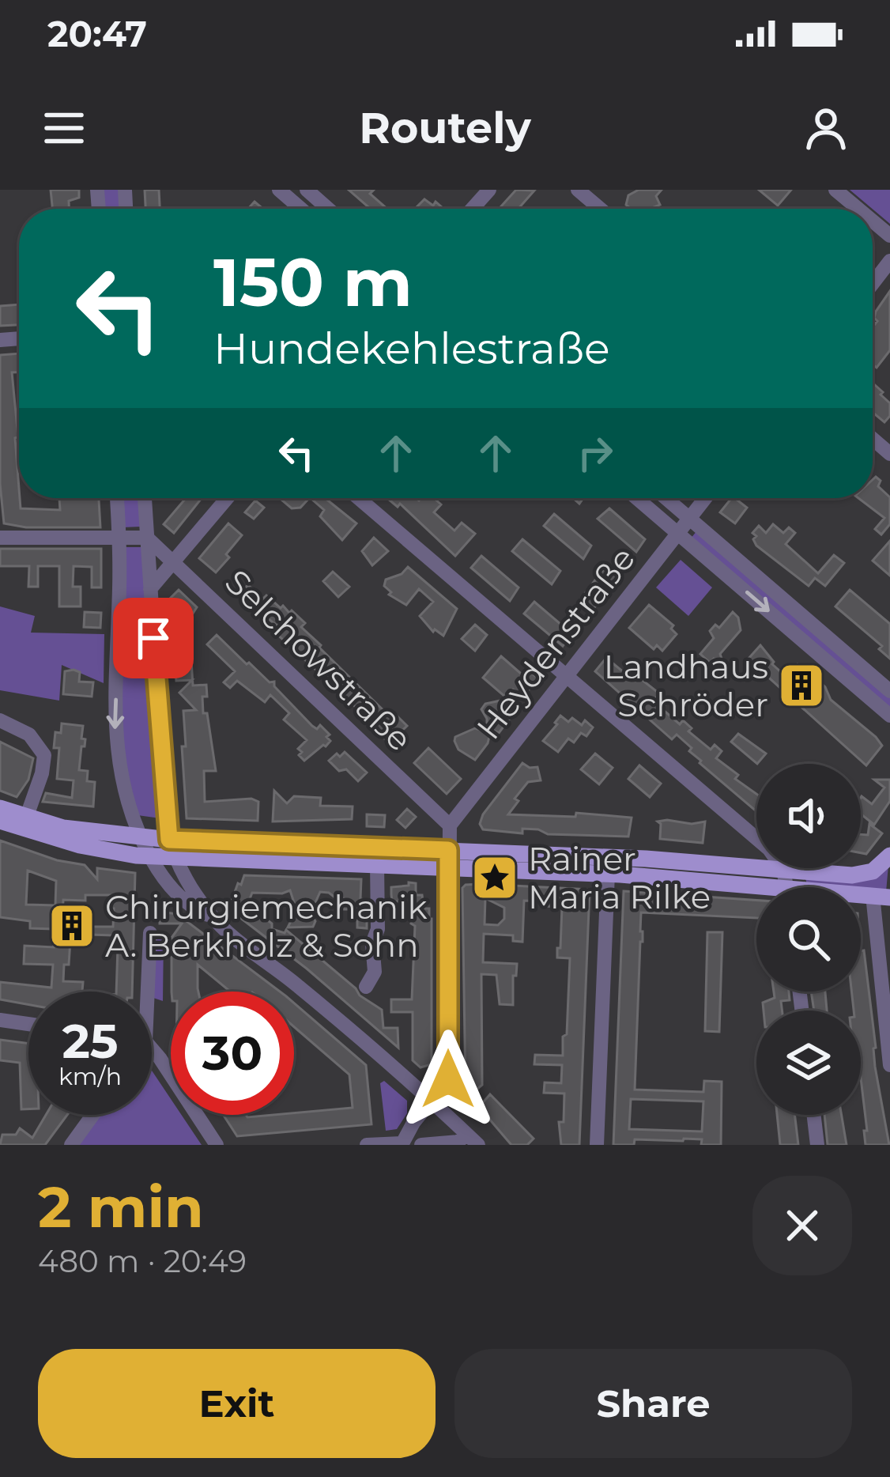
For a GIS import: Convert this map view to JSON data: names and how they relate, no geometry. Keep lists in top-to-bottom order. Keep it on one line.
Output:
{"streets":{"street":["Heydenstraße","Selchowstraße"]},"crossings":[["Heydenstraße","Selchowstraße"]],"places":{"building":["Landhaus Schröder","Chirurgiemechanik A. Berkholz & Sohn"],"place":["Rainer Maria Rilke"]},"page":{"status":"20:47","header":"Routely","turn":["150 m","Hundekehlestraße"],"speed":"25 km/h","limit":"30","heading":["2 min","480 m · 20:49"],"buttons":["Exit","Share"]}}
